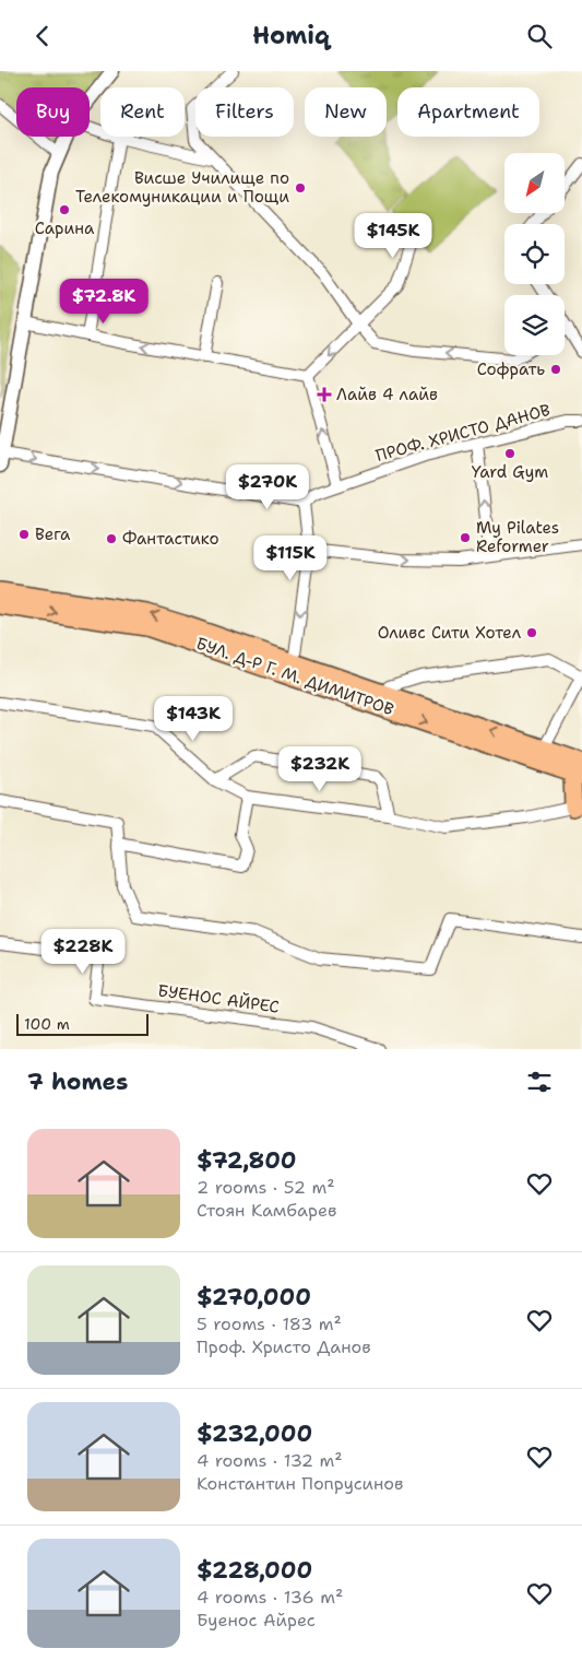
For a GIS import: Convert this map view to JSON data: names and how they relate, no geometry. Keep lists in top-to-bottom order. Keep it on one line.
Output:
{"streets":{"main road":["БУЛ. Д-Р Г. М. ДИМИТРОВ"],"street":["ПРОФ. ХРИСТО ДАНОВ","БУЕНОС АЙРЕС"]},"places":{"other":["Висше Училище по Телекомуникации и Пощи","Сарина","Софрать","Yard Gym","Вега","My Pilates Reformer","Фантастико","Оливс Сити Хотел"],"health":["Лайв 4 лайв"]},"scale_bar":"100 m","north":"bottom left","page":{"header":"Homiq","chip":["Buy","Rent","Filters","New","Apartment"],"price":["$145K","$72.8K","$270K","$115K","$143K","$232K","$228K"],"scale":"100 m","heading":"7 homes","list":[{"name":"$72,800","note":"2 rooms · 52 m² · Стоян Камбарев"},{"name":"$270,000","note":"5 rooms · 183 m² · Проф. Христо Данов"},{"name":"$232,000","note":"4 rooms · 132 m² · Константин Попрусинов"},{"name":"$228,000","note":"4 rooms · 136 m² · Буенос Айрес"}]}}
